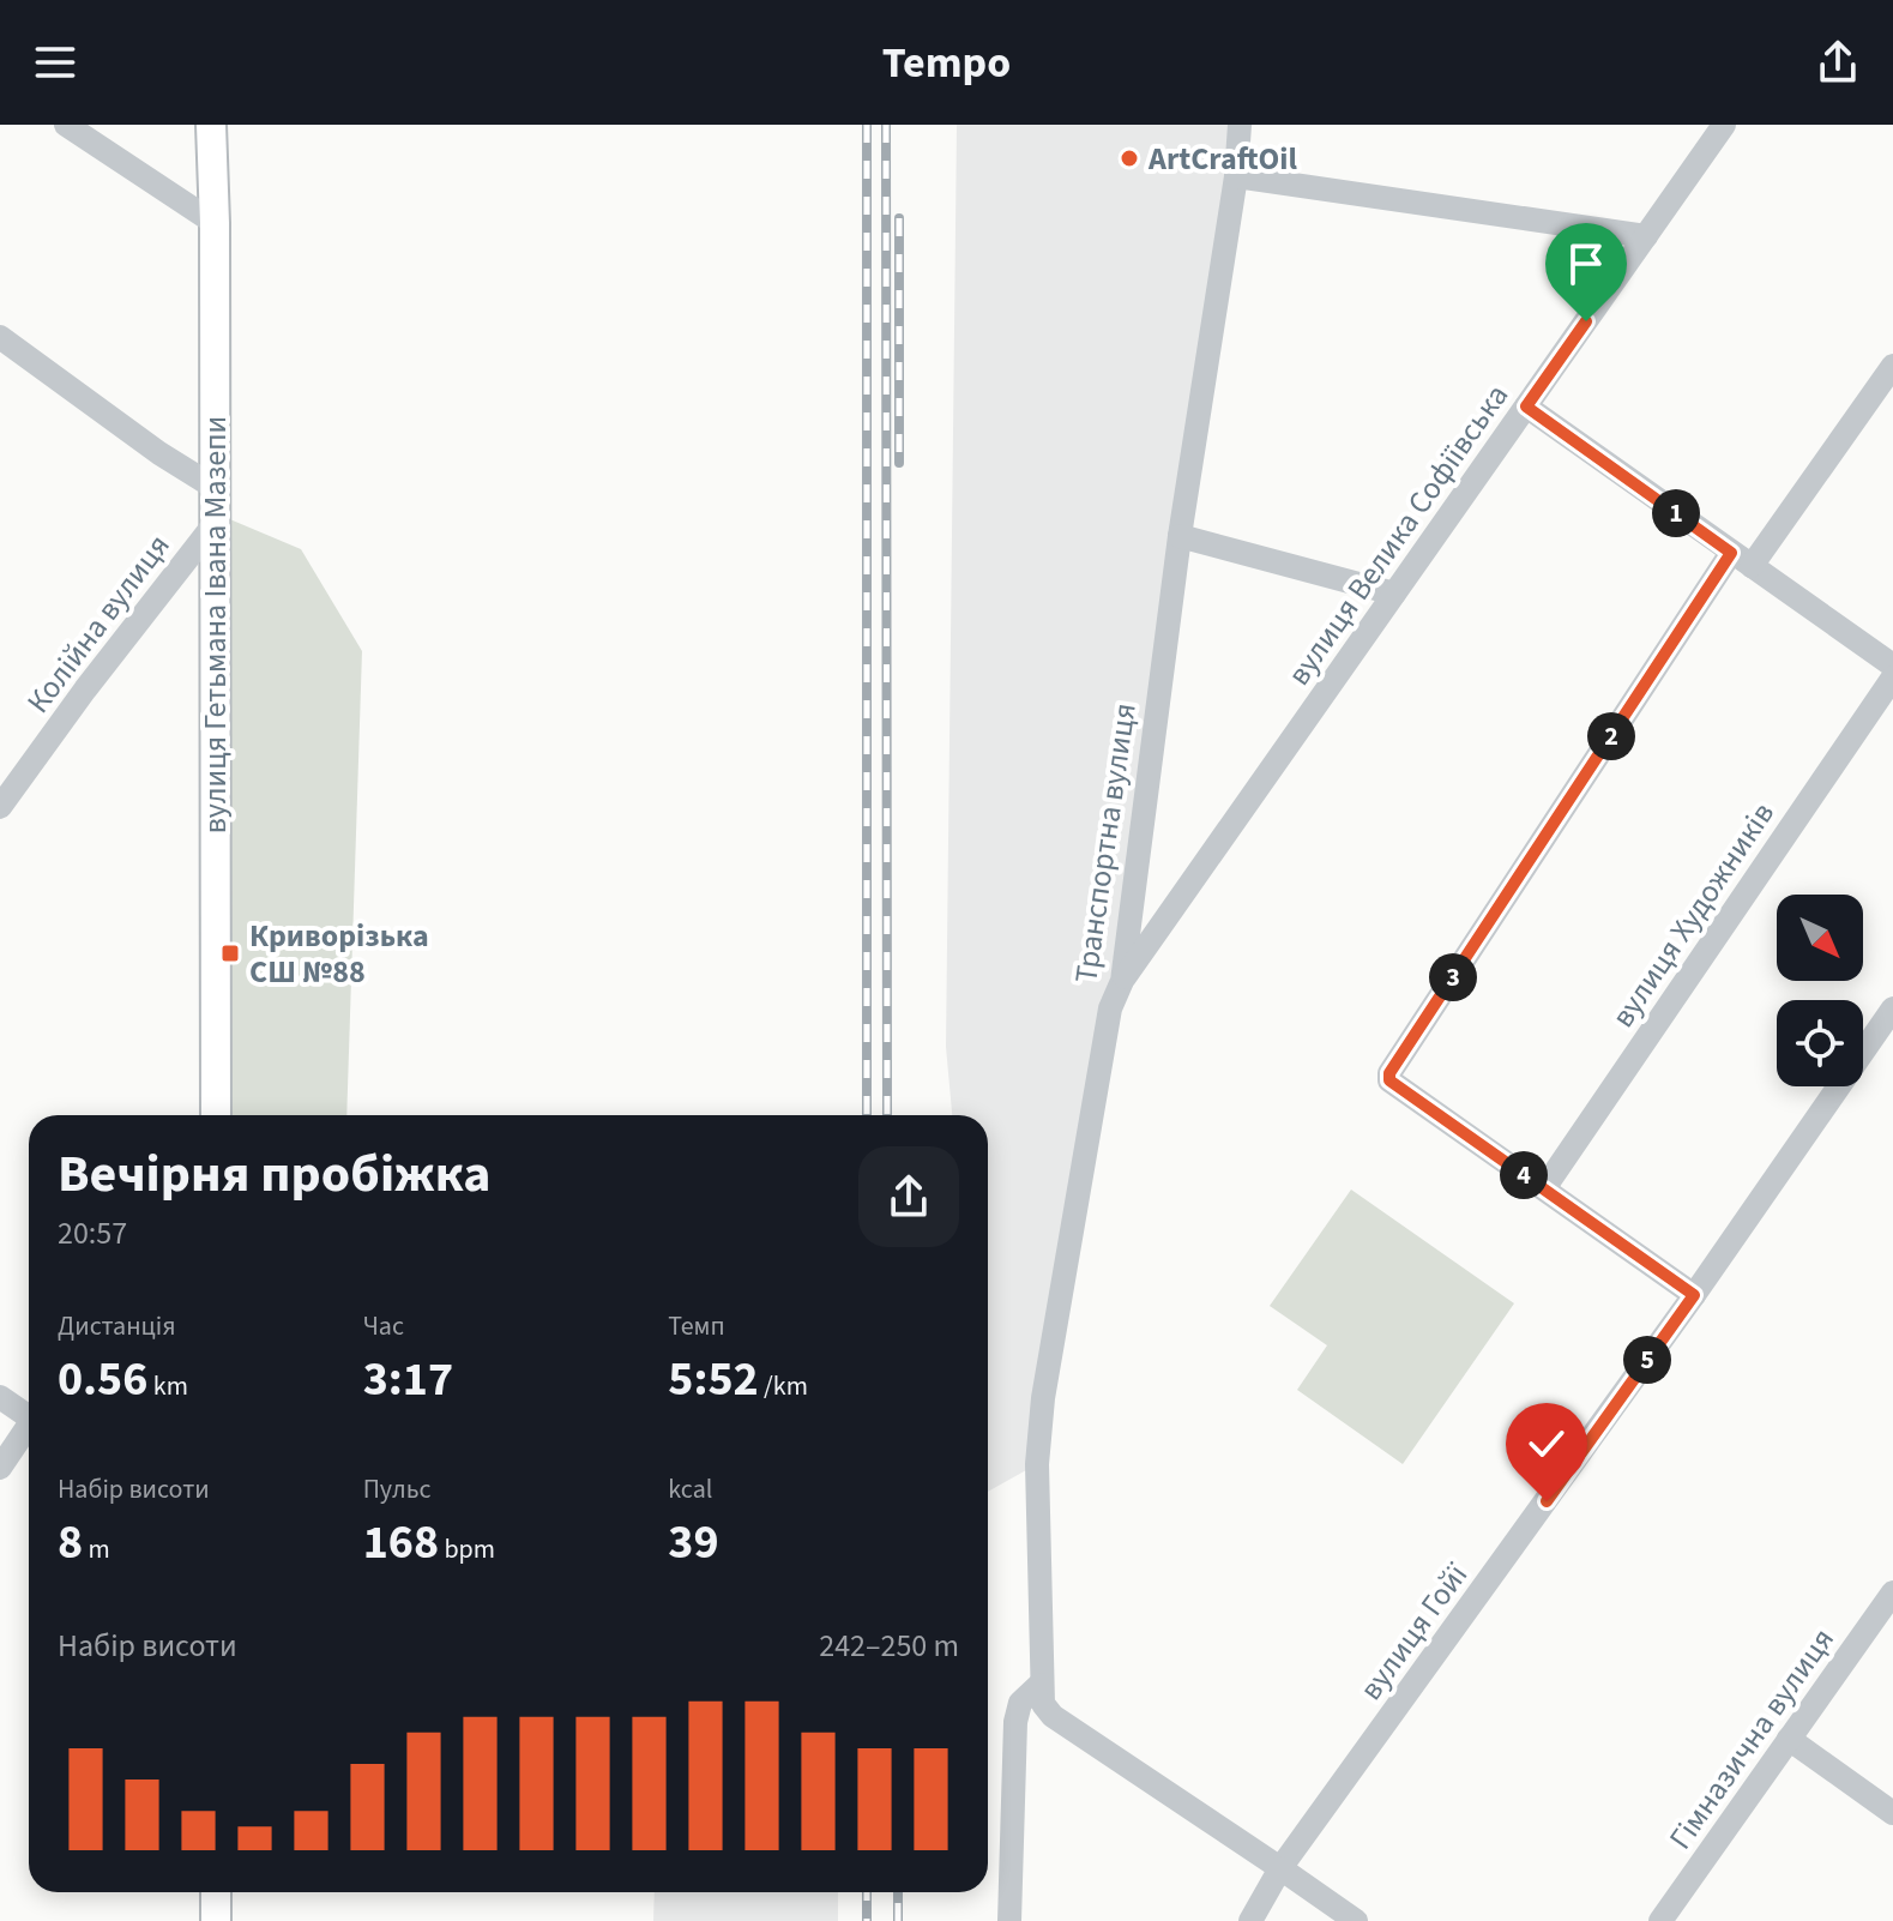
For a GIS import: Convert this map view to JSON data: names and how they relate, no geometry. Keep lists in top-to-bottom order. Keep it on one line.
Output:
{"streets":{"main road":["вулиця Гетьмана Івана Мазепи"],"street":["вулиця Велика Софіївська","Колійна вулиця","Транспортна вулиця","вулиця Художників","вулиця Гойї","Гімназична вулиця"]},"crossings":[["вулиця Велика Софіївська","Транспортна вулиця"],["Колійна вулиця","вулиця Гетьмана Івана Мазепи"]],"places":{"other":["ArtCraftOil"],"transit":["Криворізька СШ №88"]},"north":"bottom right","page":{"header":"Tempo","pins":["1","2","3","4","5"],"heading":["Вечірня пробіжка","20:57"],"stats":[["Дистанція","0.56 km"],["Час","3:17"],["Темп","5:52 /km"],["Набір висоти","8 m"],["Пульс","168 bpm"],["kcal","39"]],"chart":["Набір висоти","242–250 m"]}}
